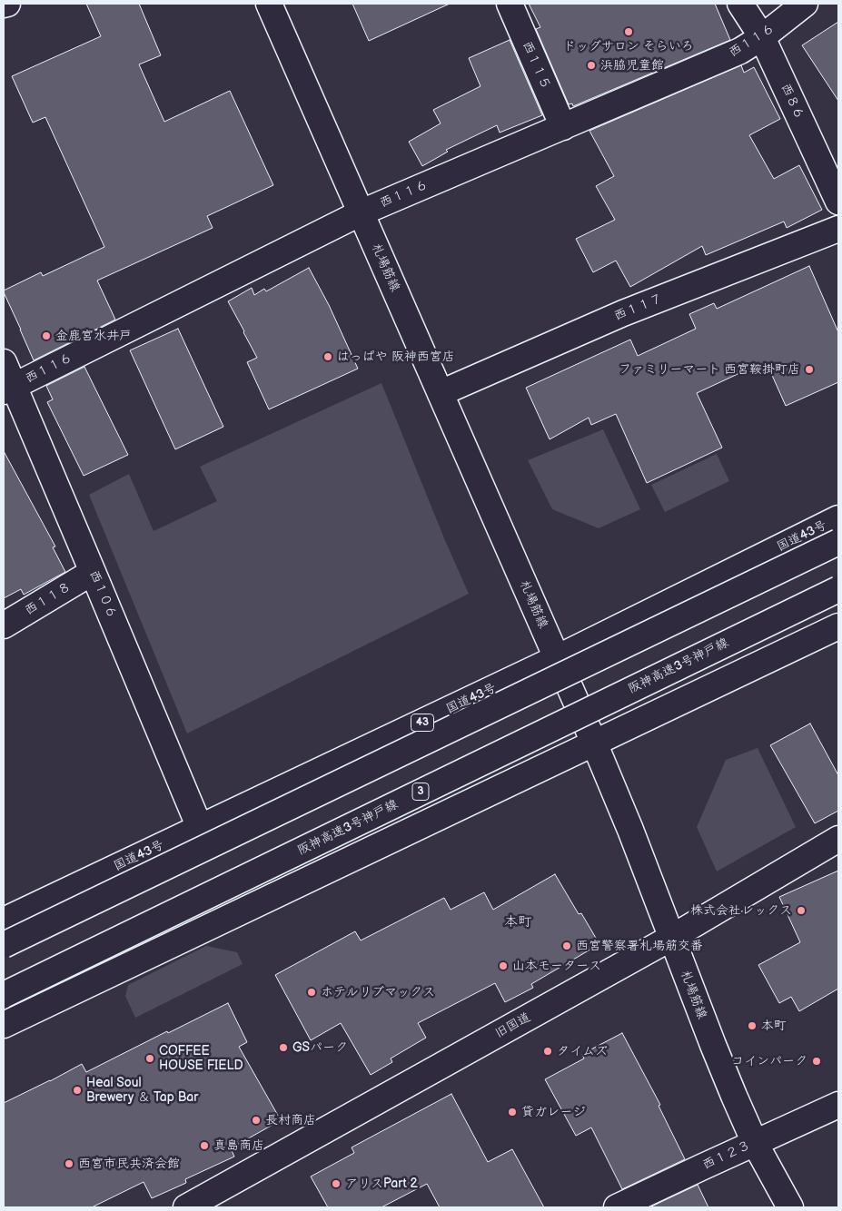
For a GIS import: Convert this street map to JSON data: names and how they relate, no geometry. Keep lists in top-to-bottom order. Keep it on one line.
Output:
{"streets":{"main road":["西１１６","西１１５","西８６","札場筋線","西１１７","国道43号","西１０６","西１１８","阪神高速3号神戸線","43","3","旧国道","西１２３"]},"crossings":[["西１１６","西１１５"],["西１１６","西８６"],["西１１６","札場筋線"],["西１１６","西１０６"],["札場筋線","西１１７"],["札場筋線","国道43号"],["札場筋線","旧国道"],["札場筋線","西１２３"],["国道43号","西１０６"],["西１０６","西１１８"]],"districts":["本町"],"places":["ドッグサロン そらいろ","浜脇児童館","金鹿宮水井戸","はっぱや 阪神西宮店","ファミリーマート 西宮鞍掛町店","株式会社レックス","西宮警察署札場筋交番","山本モータース","ホテルリブマックス","本町","GSパーク","タイムズ","COFFEE HOUSE FIELD","コインパーク","Heal Soul Brewery ＆ Tap Bar","貸ガレージ","長村商店","真島商店","西宮市民共済会館","アリスPart 2"]}
